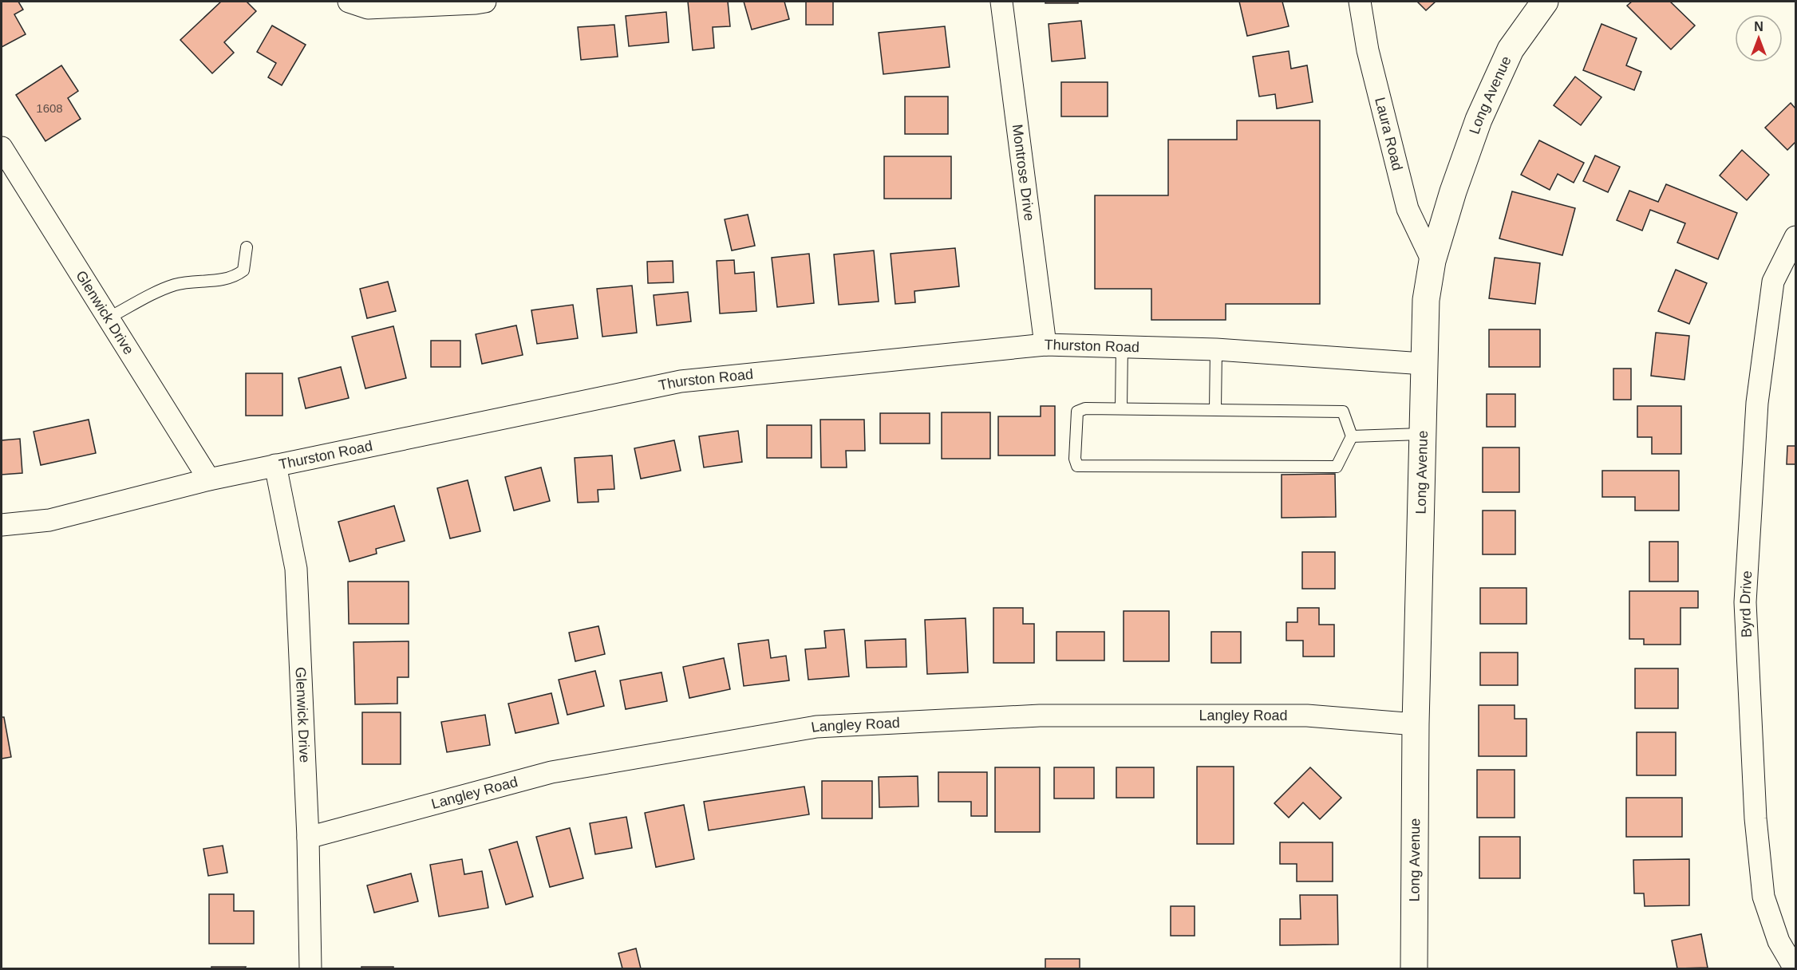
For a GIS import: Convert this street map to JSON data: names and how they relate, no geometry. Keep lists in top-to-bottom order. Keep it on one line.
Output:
{"streets":{"street":["Long Avenue","Laura Road","Montrose Drive","Glenwick Drive","Thurston Road","Byrd Drive","Langley Road"]},"crossings":[["Long Avenue","Laura Road"],["Long Avenue","Thurston Road"],["Long Avenue","Langley Road"],["Montrose Drive","Thurston Road"],["Glenwick Drive","Thurston Road"],["Glenwick Drive","Langley Road"]],"house_numbers":["1608"],"north":"top"}
